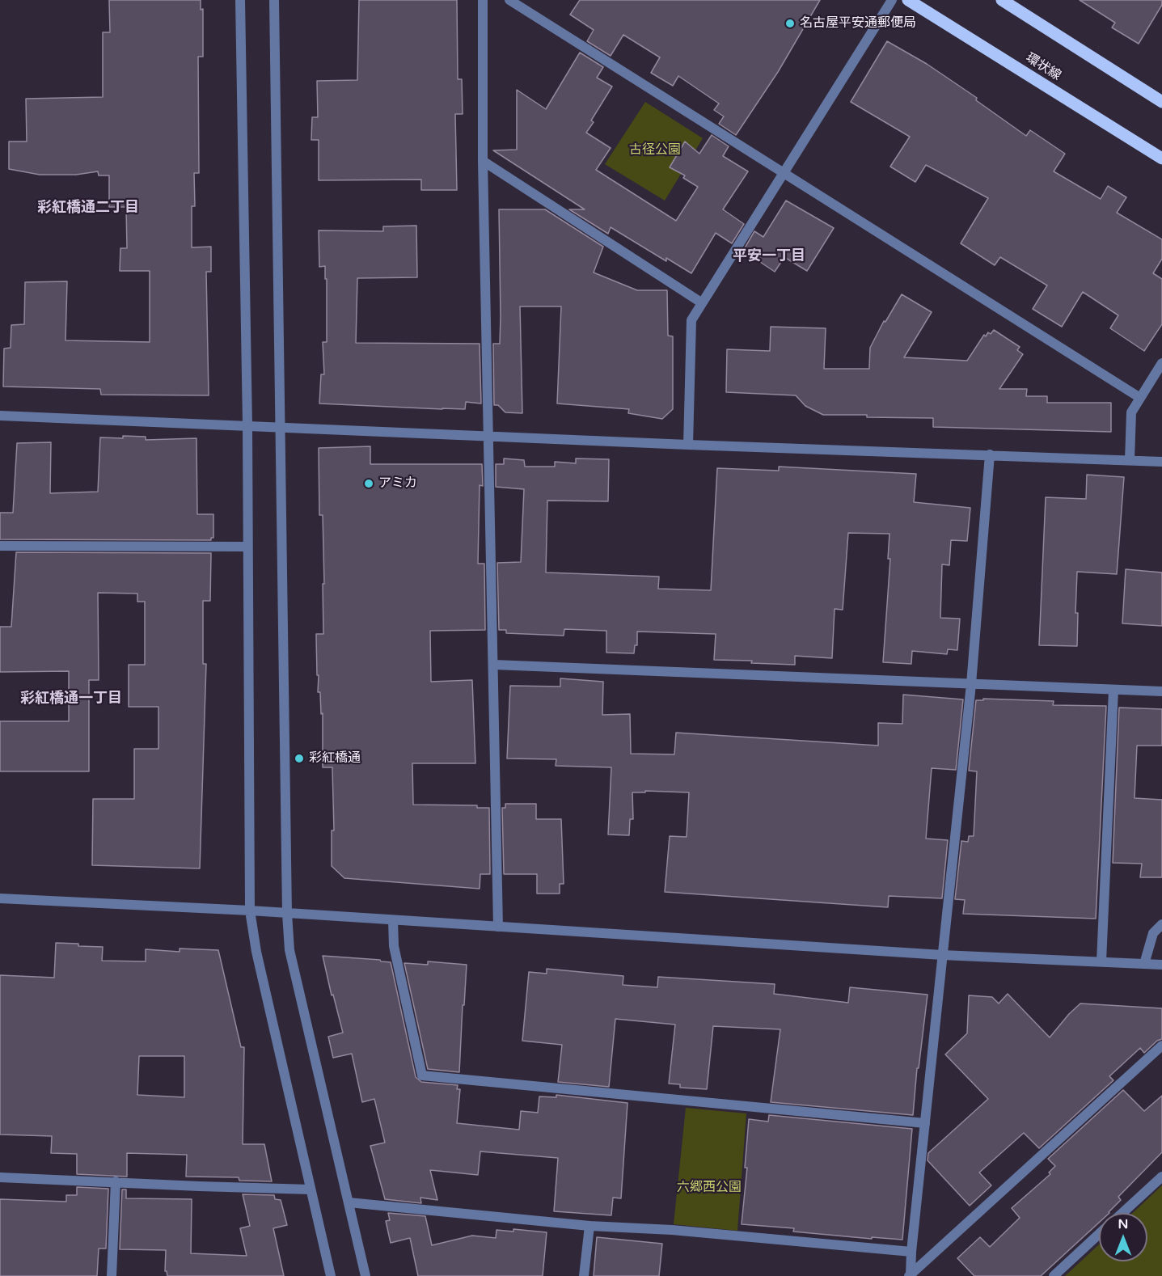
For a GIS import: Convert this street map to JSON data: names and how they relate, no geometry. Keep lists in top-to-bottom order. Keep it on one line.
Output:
{"streets":{"main road":["環状線"]},"districts":["彩紅橋通二丁目","平安一丁目","彩紅橋通一丁目"],"parks":["古径公園","六郷西公園"],"places":["名古屋平安通郵便局","アミカ","彩紅橋通"],"north":"top"}
